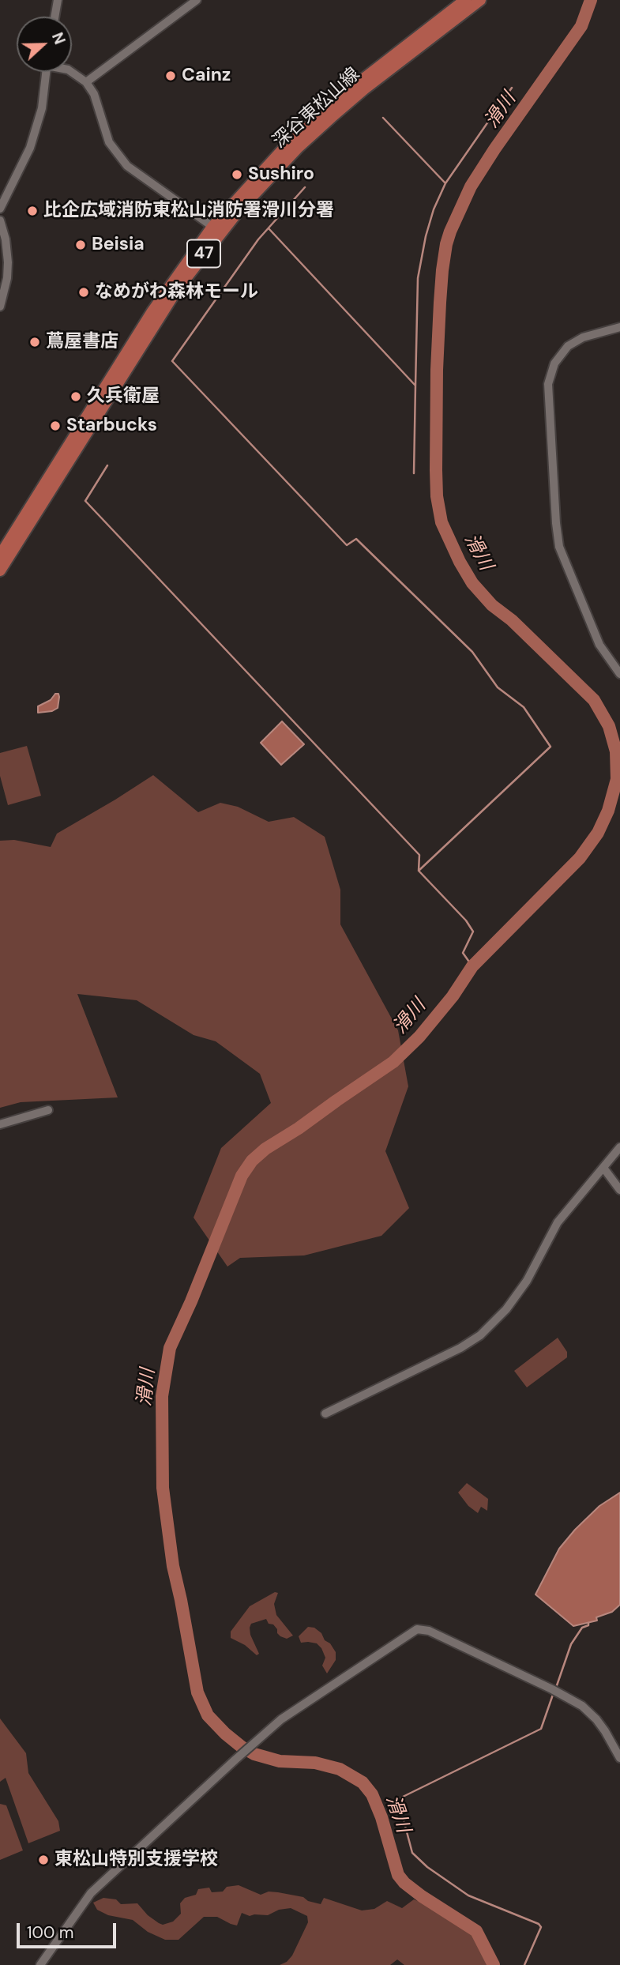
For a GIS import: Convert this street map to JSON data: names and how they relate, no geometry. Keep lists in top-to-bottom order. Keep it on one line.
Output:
{"streets":{"main road":["深谷東松山線","47"]},"water":["滑川"],"places":["Cainz","Sushiro","比企広域消防東松山消防署滑川分署","Beisia","なめがわ森林モール","蔦屋書店","久兵衛屋","Starbucks","東松山特別支援学校"],"scale_bar":"100 m","north":"right"}
